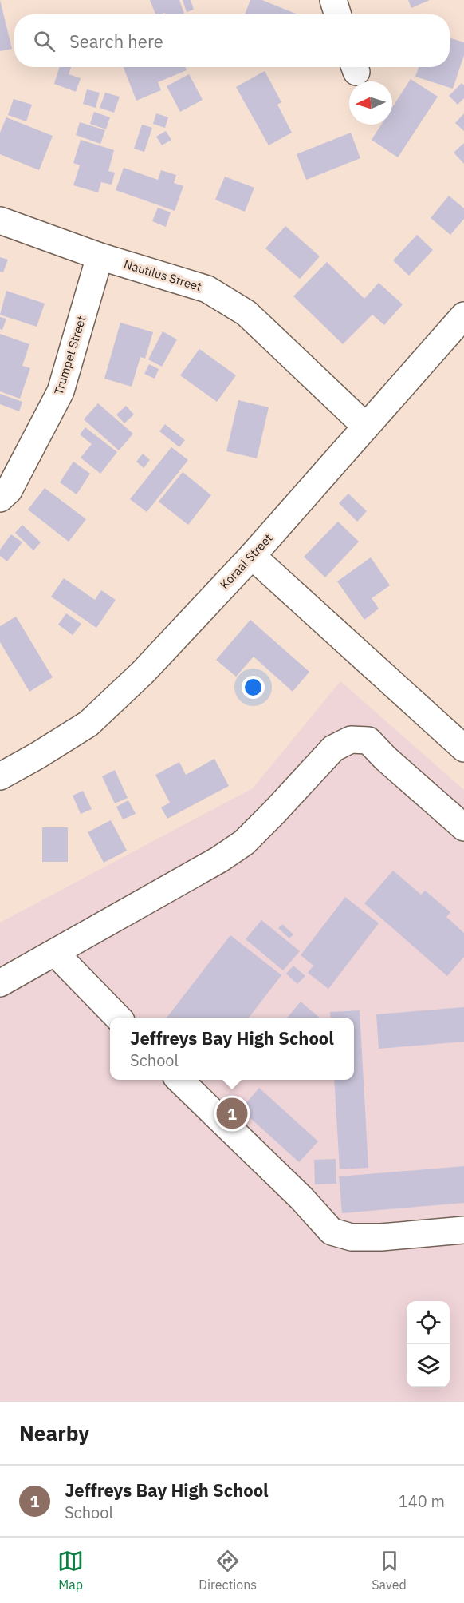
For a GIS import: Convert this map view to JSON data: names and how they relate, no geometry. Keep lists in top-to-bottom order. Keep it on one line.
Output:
{"streets":{"street":["Nautilus Street","Trumpet Street","Koraal Street"]},"crossings":[["Nautilus Street","Trumpet Street"],["Nautilus Street","Koraal Street"]],"north":"left","page":{"search":"Search here","popup":["Jeffreys Bay High School","School"],"pins":"1","heading":"Nearby","list":[{"mark":"1","name":"Jeffreys Bay High School","note":"School","value":"140 m"}],"nav":["Map","Directions","Saved"]}}
